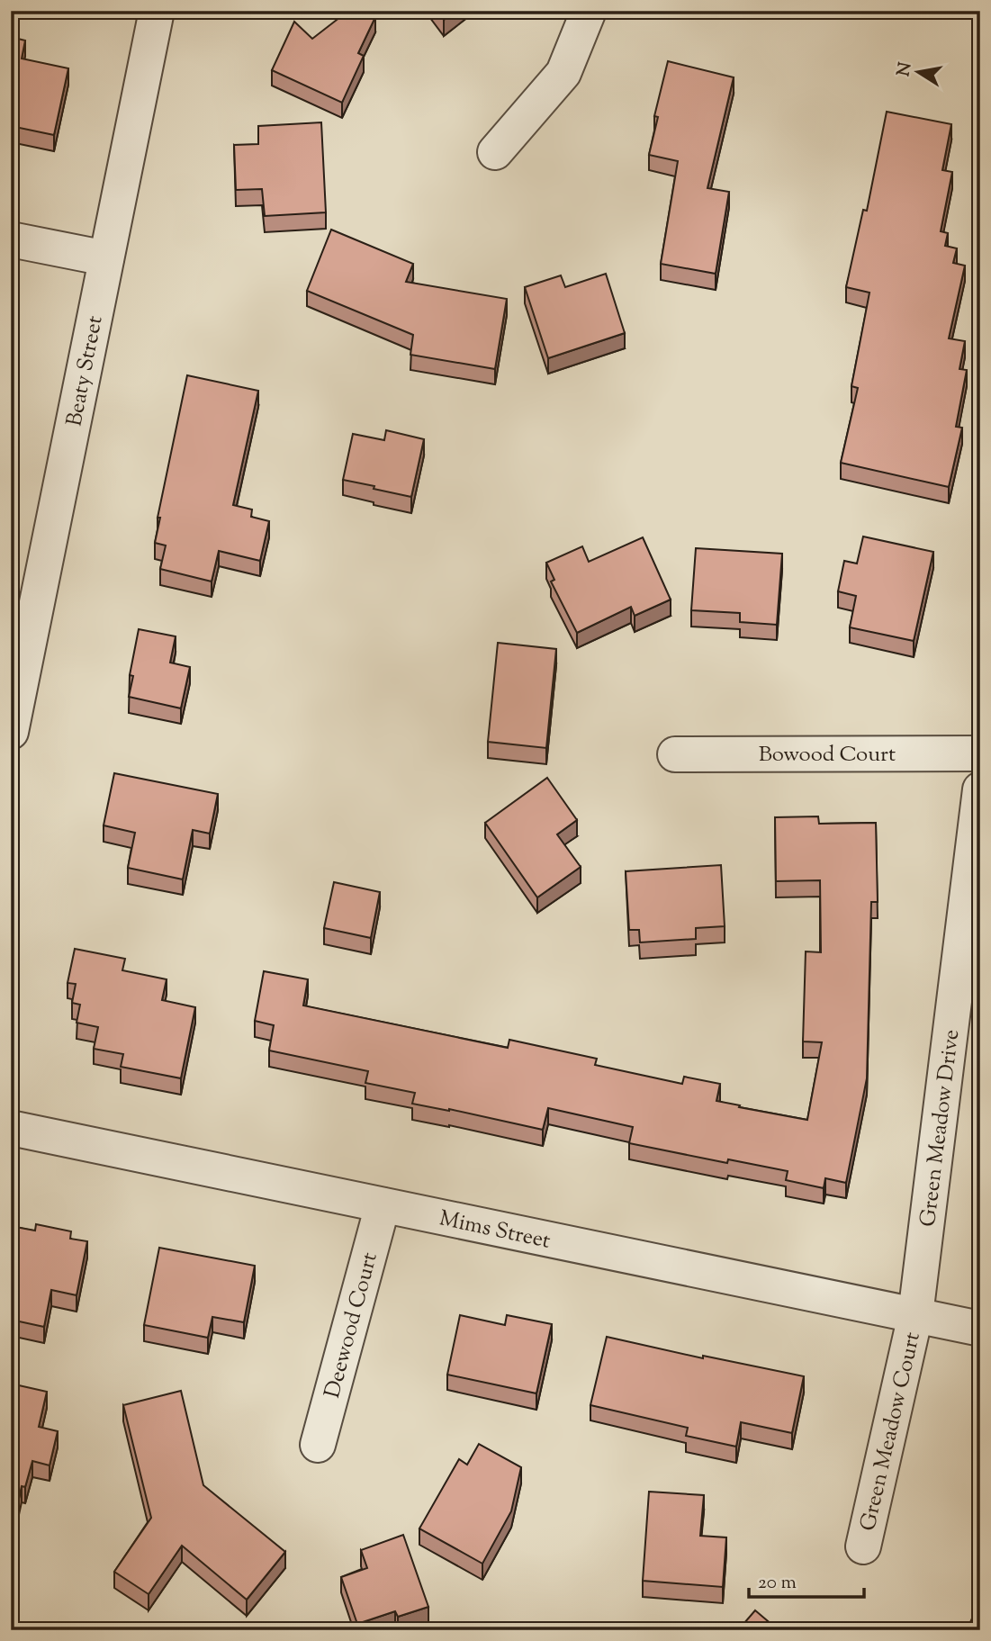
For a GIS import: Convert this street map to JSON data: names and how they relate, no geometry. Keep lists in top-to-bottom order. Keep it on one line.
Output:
{"streets":{"street":["Beaty Street","Bowood Court","Green Meadow Drive","Mims Street","Deewood Court","Green Meadow Court"]},"crossings":[["Green Meadow Drive","Mims Street"],["Green Meadow Drive","Green Meadow Court"],["Mims Street","Deewood Court"],["Mims Street","Green Meadow Court"]],"scale_bar":"20 m","north":"left"}
